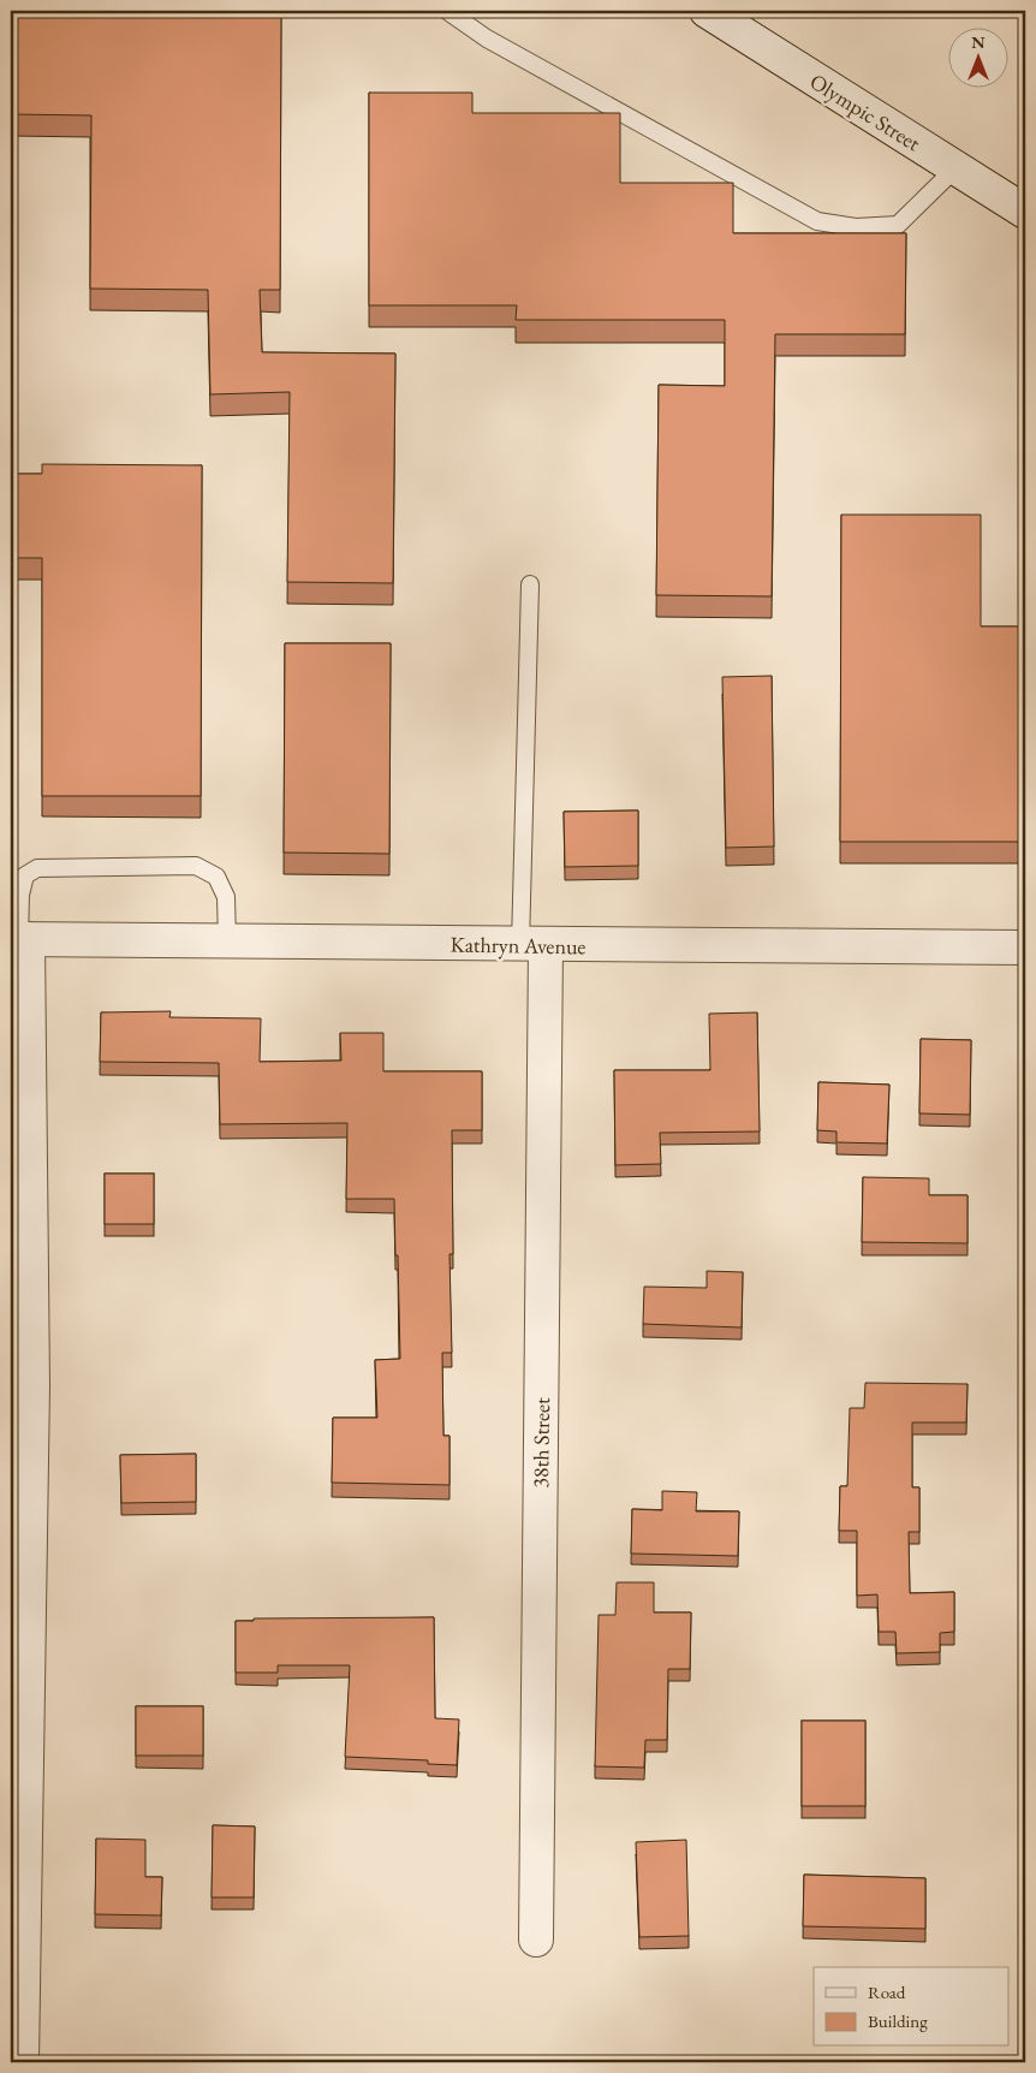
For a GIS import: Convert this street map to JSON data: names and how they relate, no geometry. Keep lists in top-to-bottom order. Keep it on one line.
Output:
{"streets":{"street":["Olympic Street","Kathryn Avenue","38th Street"]},"crossings":[["Kathryn Avenue","38th Street"]],"legend":["Road","Building"],"north":"top"}
